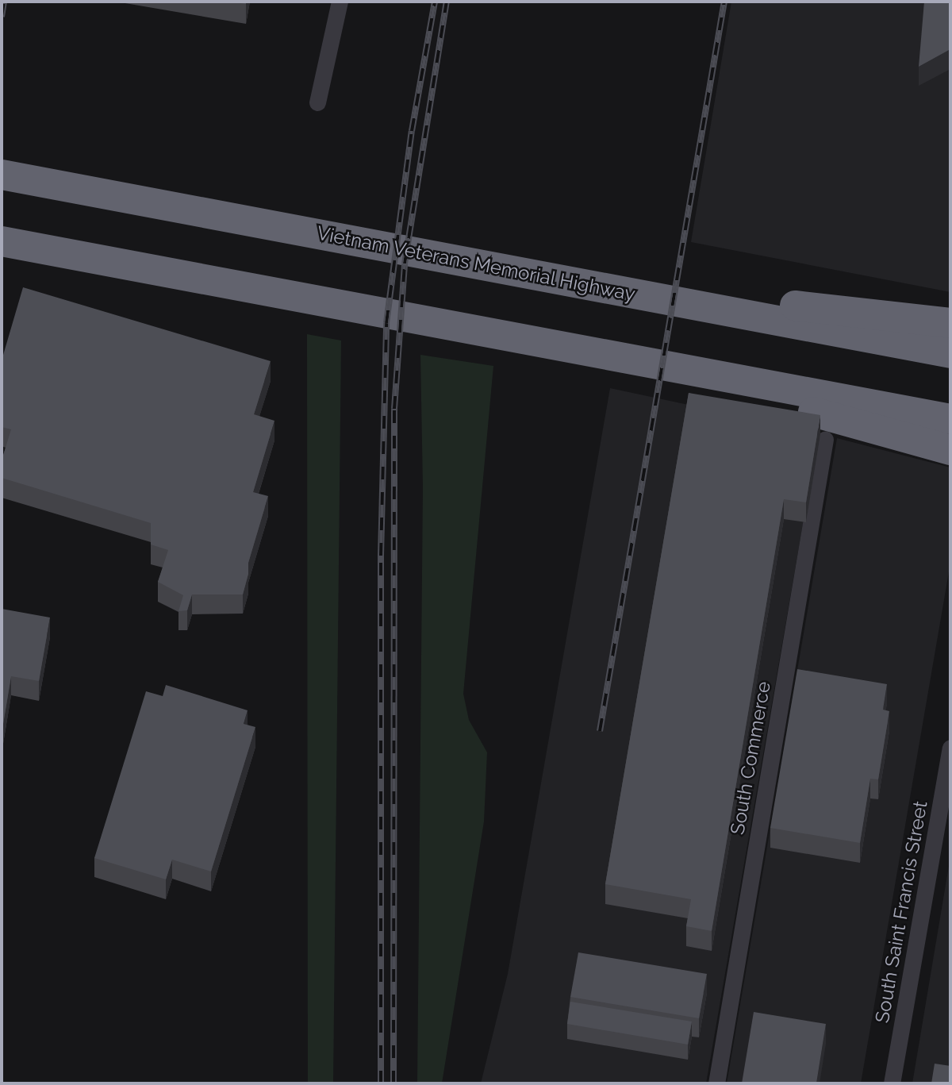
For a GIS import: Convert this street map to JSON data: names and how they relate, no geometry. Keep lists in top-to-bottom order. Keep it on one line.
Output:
{"streets":{"highway":["Vietnam Veterans Memorial Highway"],"street":["South Commerce","South Saint Francis Street"]}}
